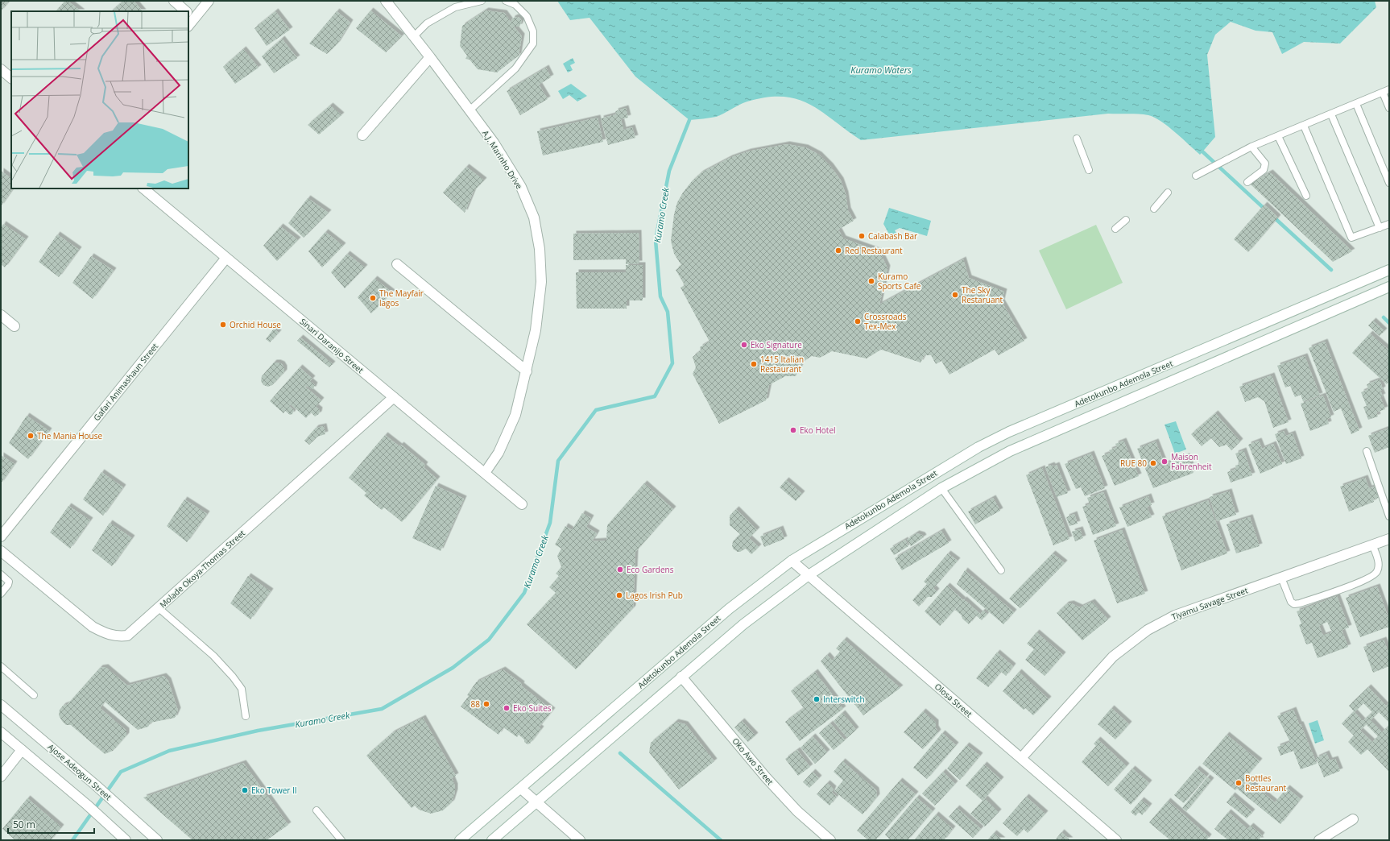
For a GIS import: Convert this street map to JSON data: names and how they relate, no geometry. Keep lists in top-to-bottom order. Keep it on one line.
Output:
{"streets":{"street":["A.J. Marinho Drive","Sinari Daranijo Street","Gafari Animashaun Street","Adetokunbo Ademola Street","Molade Okoya-Thomas Street","Tiyamu Savage Street","Olosa Street","Oko Awo Street","Ajose Adeogun Street"]},"crossings":[["A.J. Marinho Drive","Sinari Daranijo Street"],["Sinari Daranijo Street","Gafari Animashaun Street"],["Sinari Daranijo Street","Molade Okoya-Thomas Street"],["Adetokunbo Ademola Street","Olosa Street"],["Adetokunbo Ademola Street","Oko Awo Street"],["Tiyamu Savage Street","Olosa Street"]],"water":["Kuramo Waters","Kuramo Creek"],"places":["Calabash Bar","Red Restaurant","Kuramo Sports Cafe","The Sky Restaruant","The Mayfair lagos","Crossroads Tex-Mex","Orchid House","Eko Signature","1415 Italian Restaurant","Eko Hotel","The Mania House","Maison Fahrenheit","RUE 80","Eco Gardens","Lagos Irish Pub","Interswitch","88","Eko Suites","Bottles Restaurant","Eko Tower II"],"scale_bar":"50 m"}
